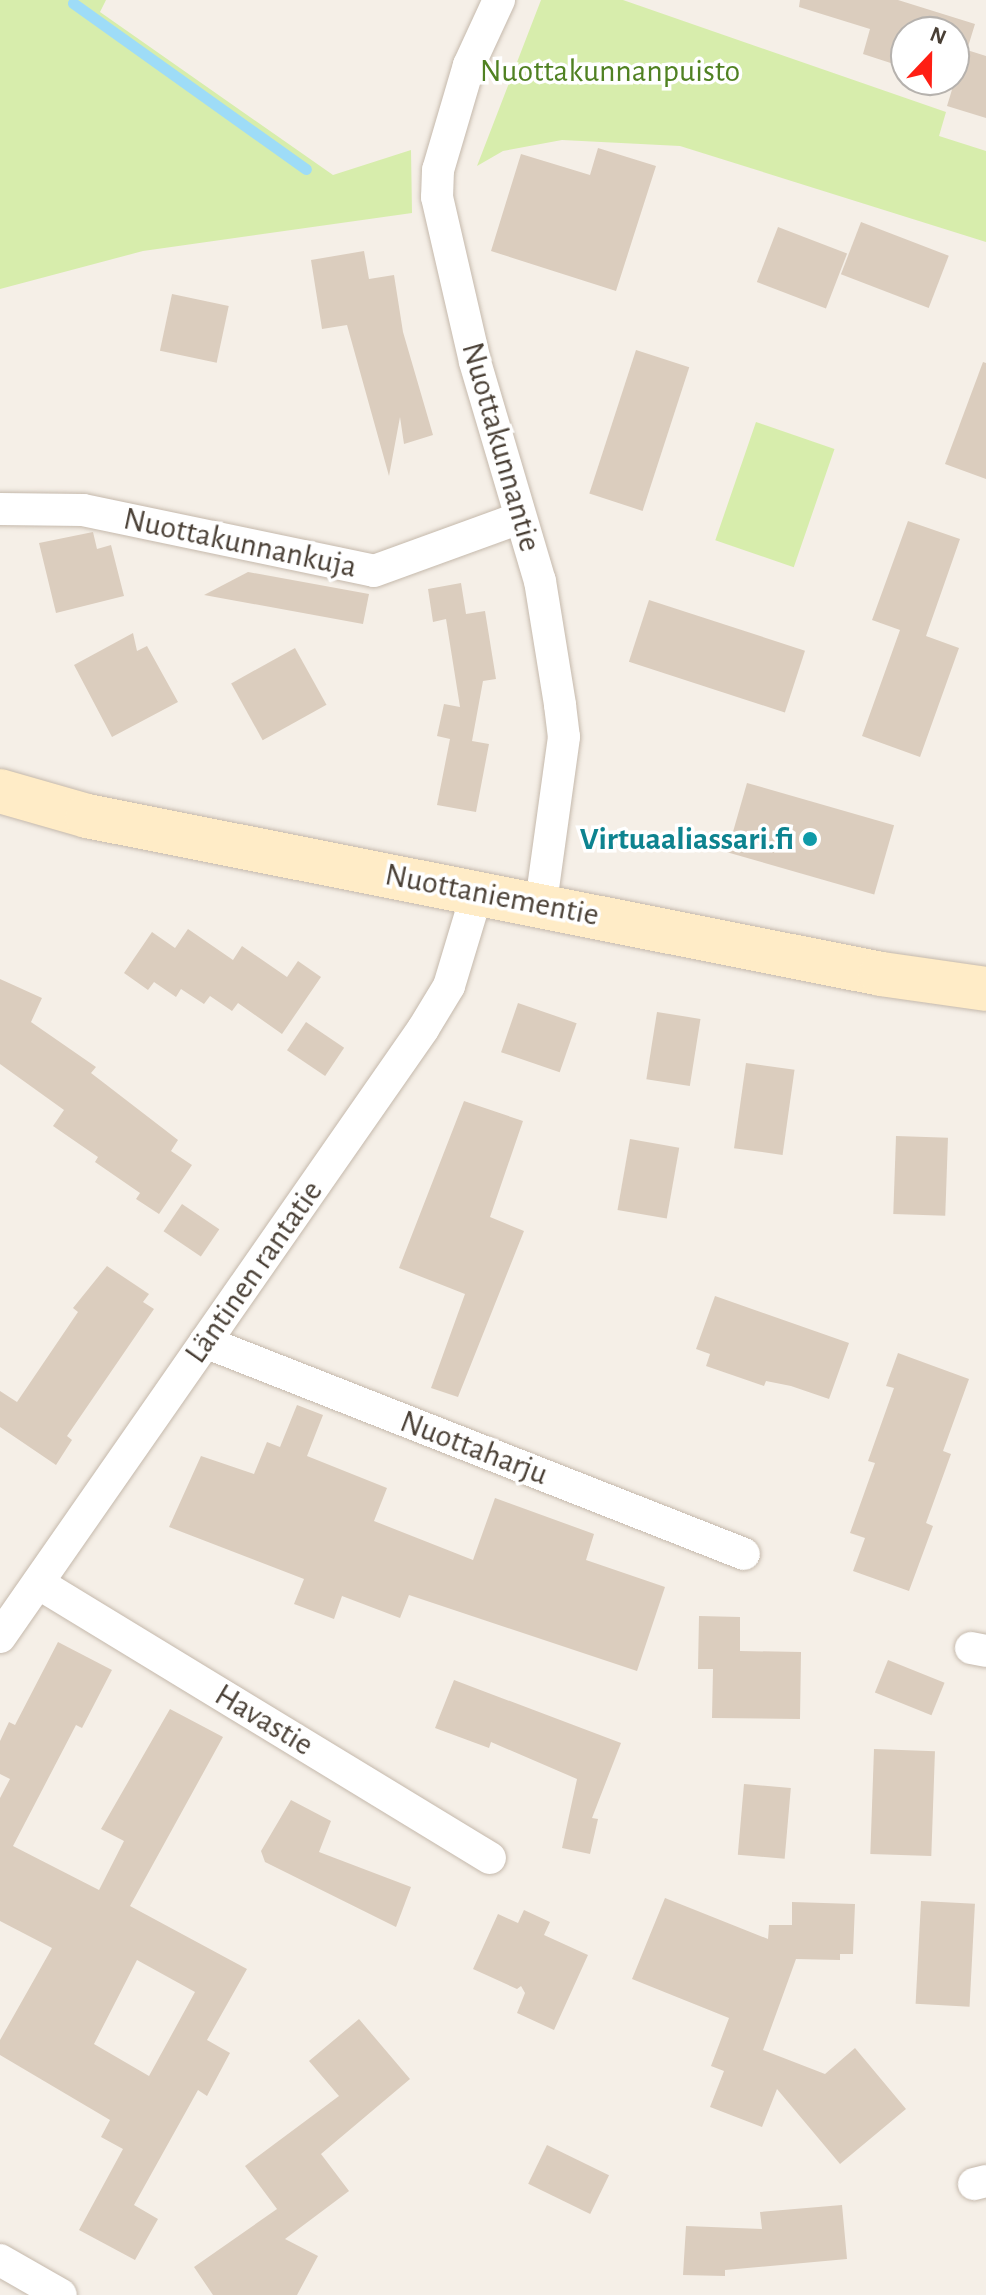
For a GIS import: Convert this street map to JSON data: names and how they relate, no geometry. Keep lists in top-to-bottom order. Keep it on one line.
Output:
{"streets":{"main road":["Nuottaniementie"],"street":["Nuottakunnantie","Nuottakunnankuja","Läntinen rantatie","Nuottaharju","Havastie"]},"crossings":[["Nuottakunnantie","Nuottakunnankuja"],["Nuottakunnantie","Nuottaniementie"],["Nuottaniementie","Läntinen rantatie"],["Läntinen rantatie","Nuottaharju"],["Läntinen rantatie","Havastie"]],"parks":["Nuottakunnanpuisto"],"places":["Virtuaaliassari.fi"],"north":"top"}
